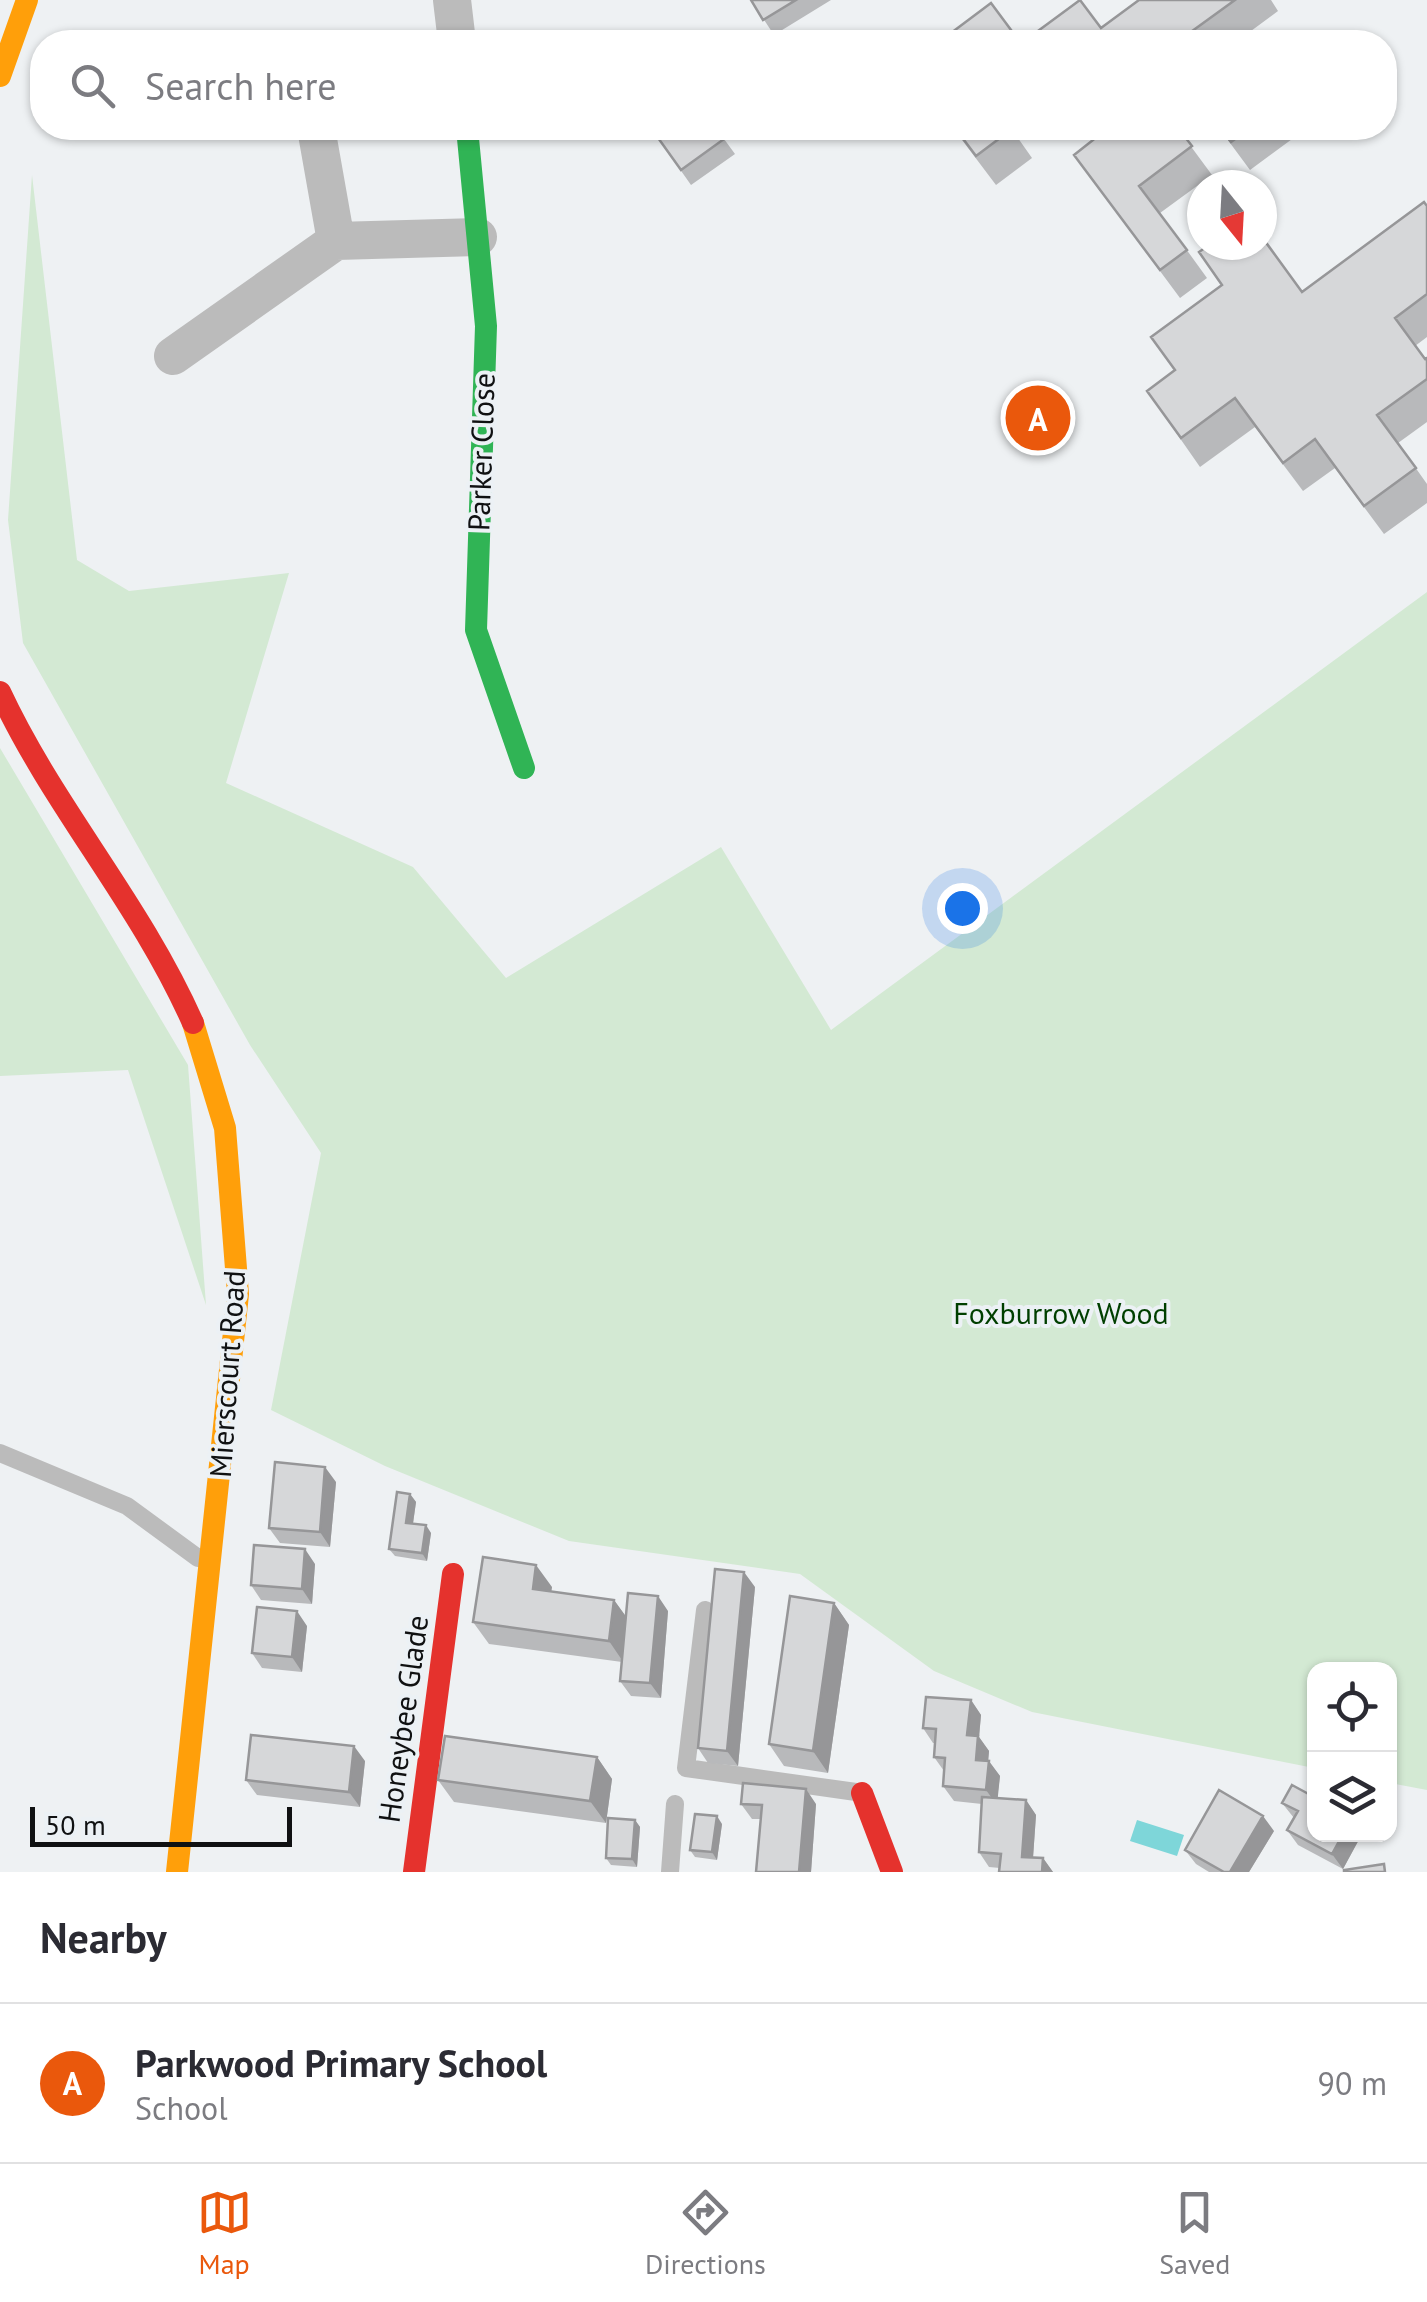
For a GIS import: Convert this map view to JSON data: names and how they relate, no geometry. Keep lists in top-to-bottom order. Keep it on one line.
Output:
{"streets":{"street":["Parker Close","Mierscourt Road","Honeybee Glade"]},"parks":["Foxburrow Wood"],"scale_bar":"50 m","north":"bottom","page":{"search":"Search here","pins":"A","scale":"50 m","heading":"Nearby","list":[{"mark":"A","name":"Parkwood Primary School","note":"School","value":"90 m"}],"nav":["Map","Directions","Saved"]}}
